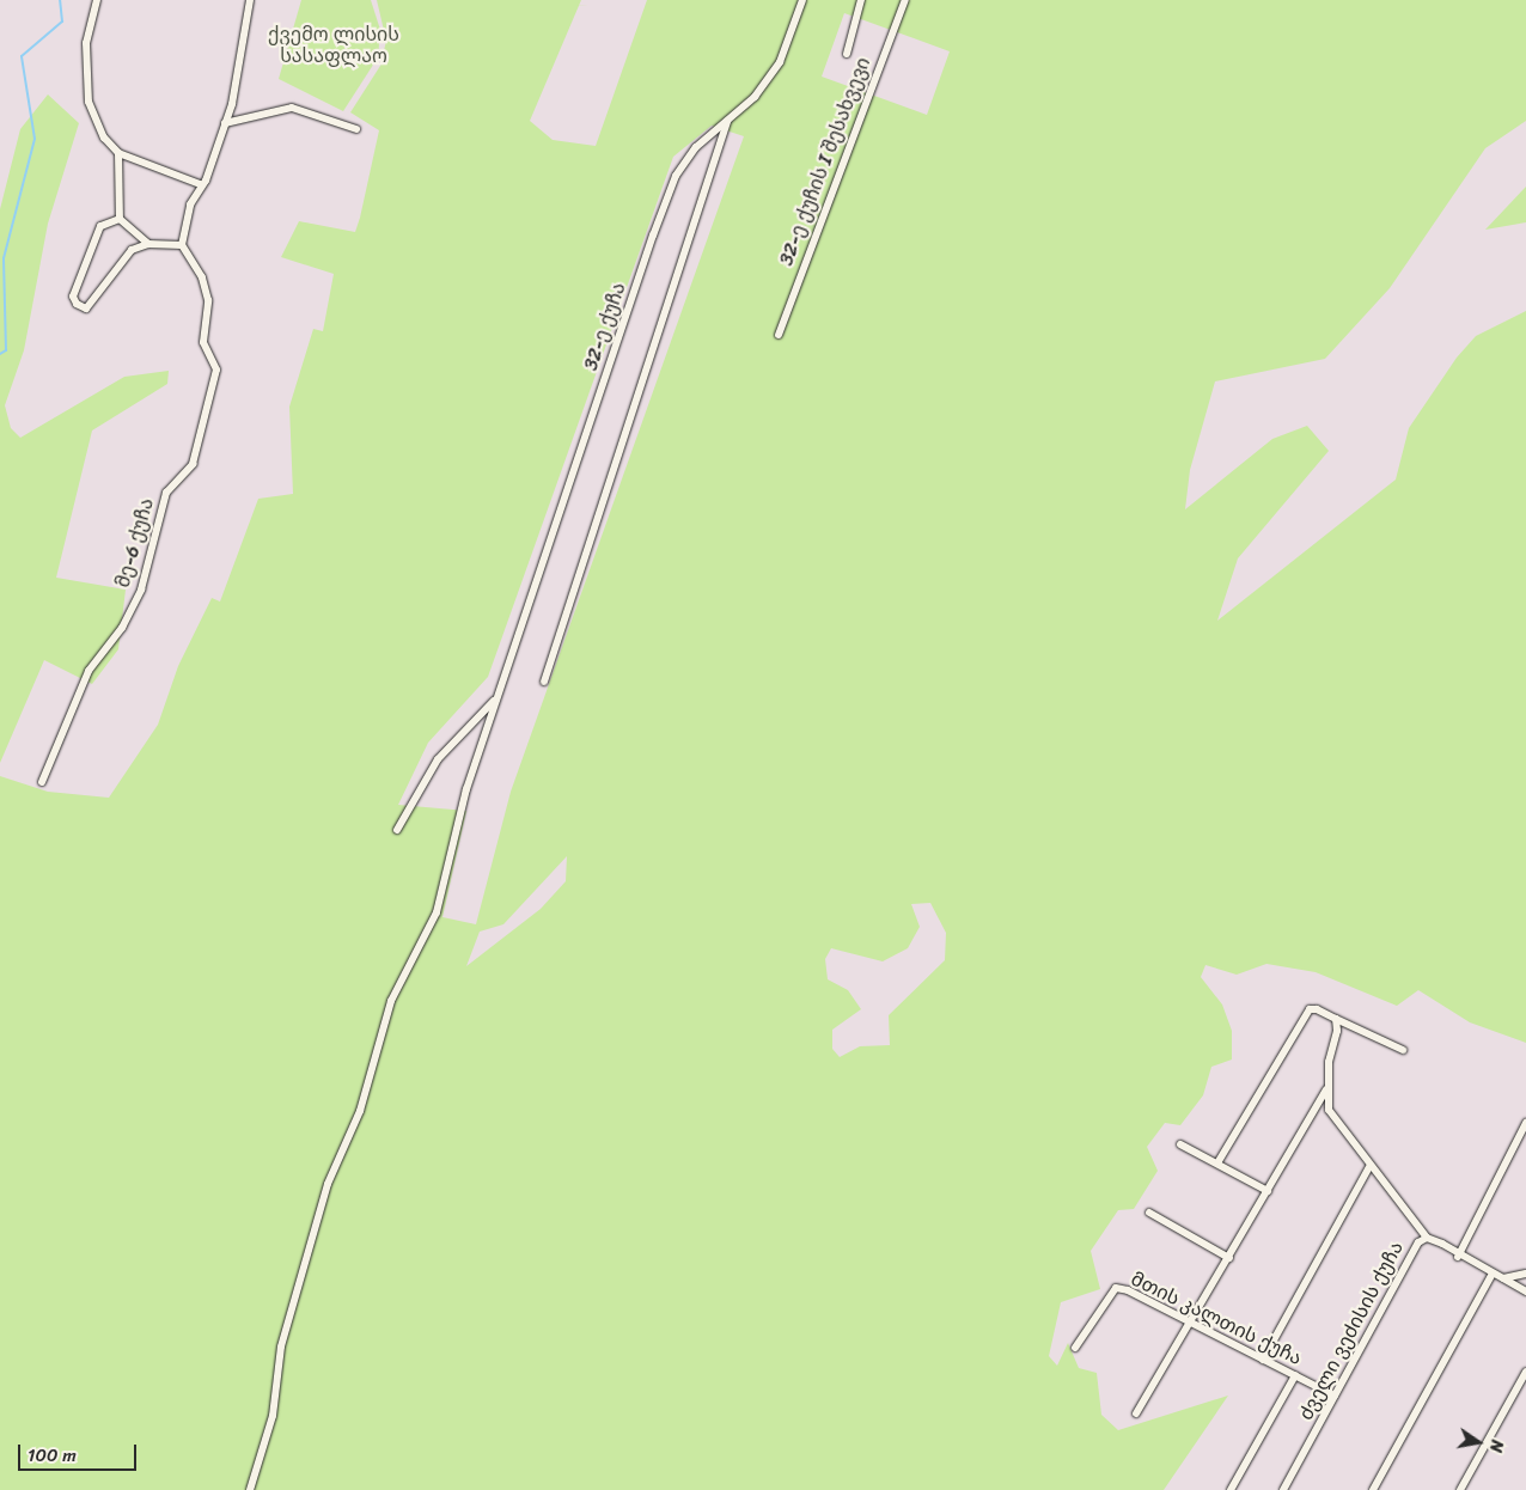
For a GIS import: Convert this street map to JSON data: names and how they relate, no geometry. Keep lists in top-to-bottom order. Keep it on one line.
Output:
{"streets":{"street":["32-ე ქუჩის I შესახვევი","32-ე ქუჩა","მე-6 ქუჩა","მთის კალთის ქუჩა","ძველი ვეძისის ქუჩა"]},"crossings":[["მთის კალთის ქუჩა","ძველი ვეძისის ქუჩა"]],"parks":["ქვემო ლისის სასაფლაო"],"scale_bar":"100 m","north":"right"}
